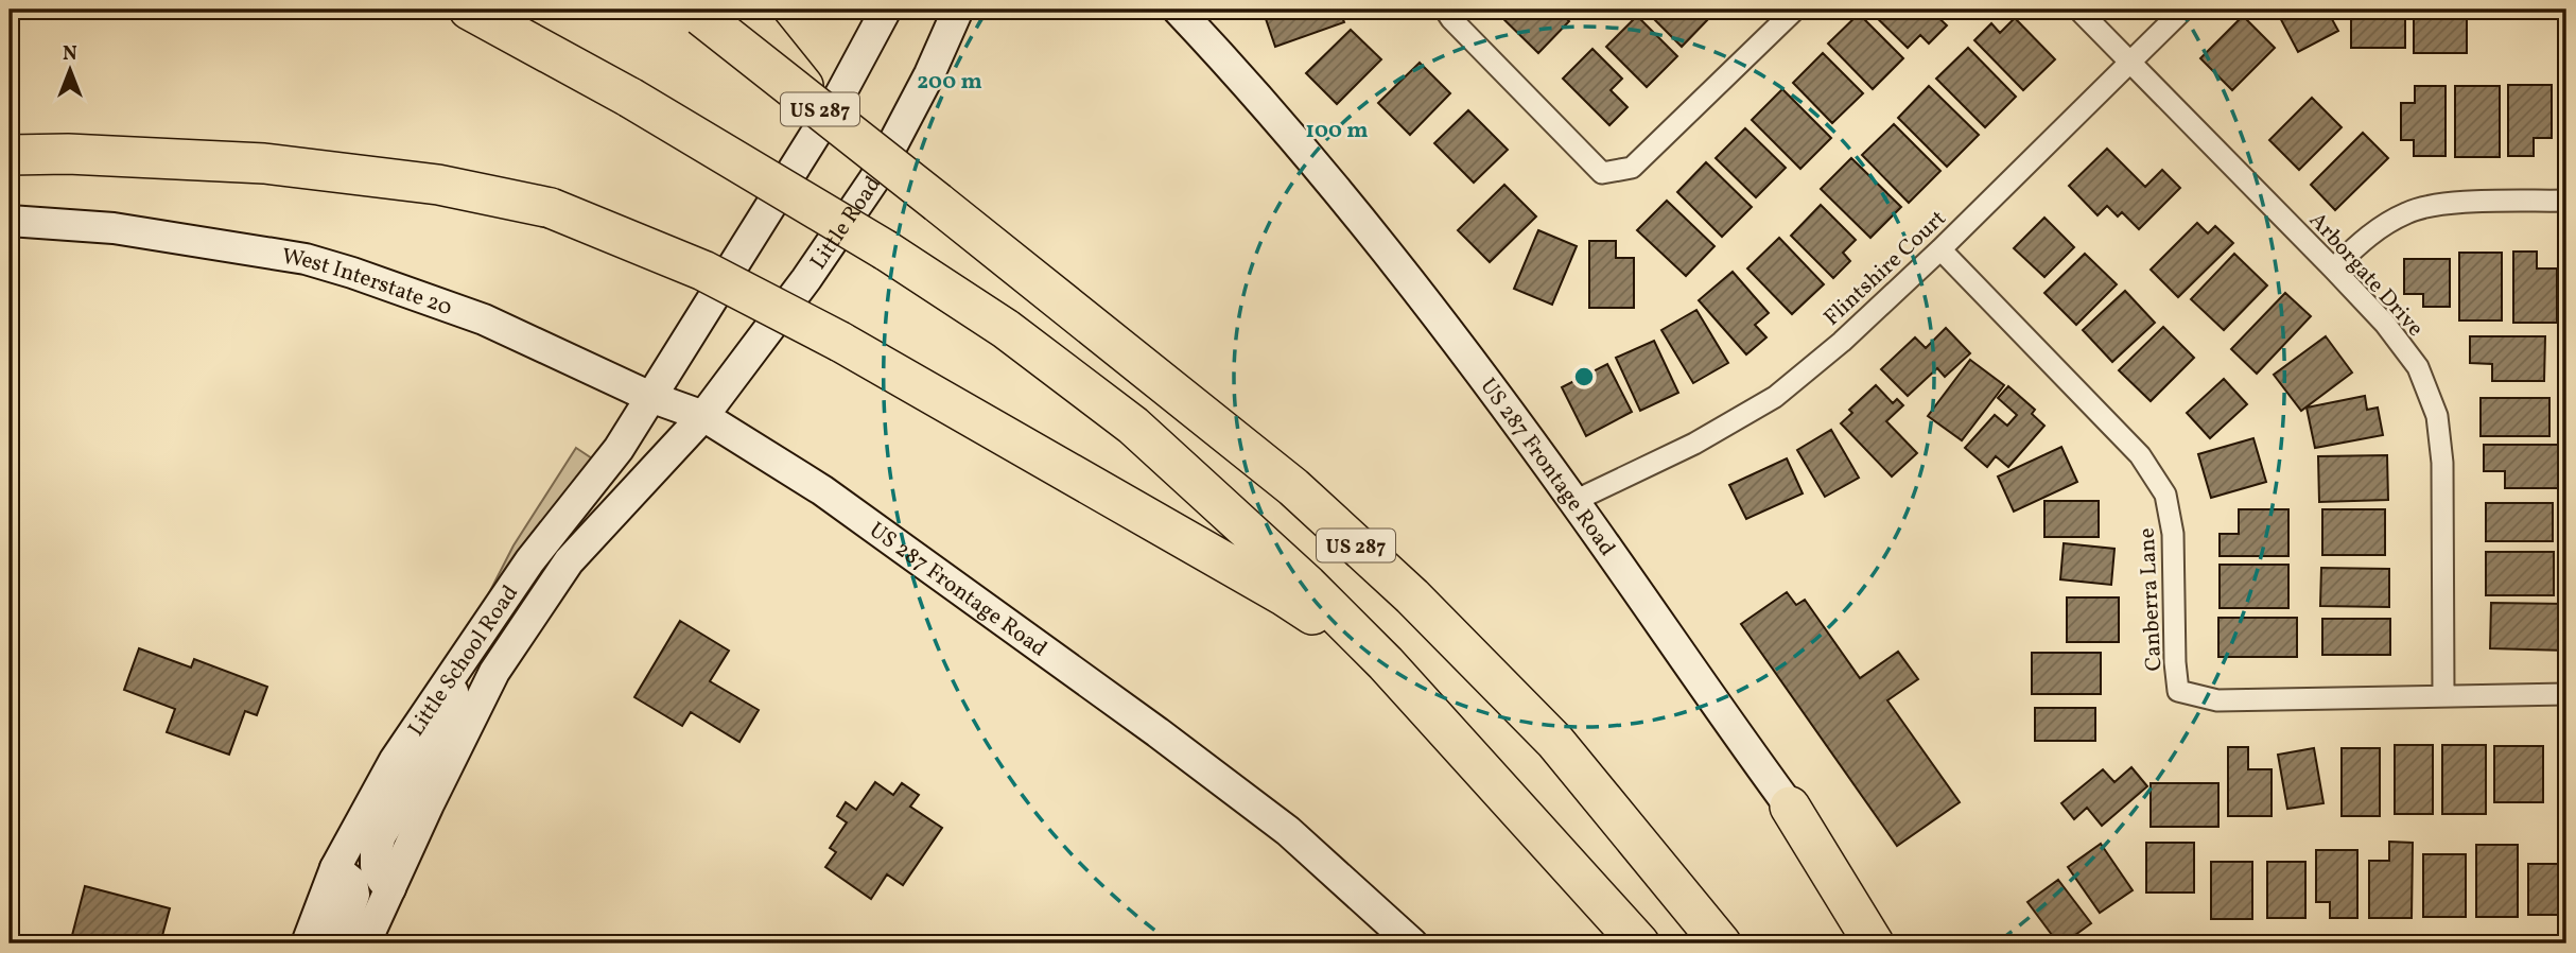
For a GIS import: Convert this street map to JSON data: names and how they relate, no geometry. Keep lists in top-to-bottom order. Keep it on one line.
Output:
{"streets":{"highway":["US 287"],"main road":["Little Road","West Interstate 20","US 287 Frontage Road","Little School Road"],"street":["Flintshire Court","Arborgate Drive","Canberra Lane"]},"crossings":[["Little Road","West Interstate 20"],["Little Road","US 287 Frontage Road"],["Little Road","Little School Road"],["Flintshire Court","Arborgate Drive"],["Flintshire Court","US 287 Frontage Road"],["Flintshire Court","Canberra Lane"],["Arborgate Drive","Canberra Lane"],["West Interstate 20","US 287 Frontage Road"],["West Interstate 20","Little School Road"],["US 287 Frontage Road","Little School Road"]],"north":"top","rings":["200 m","100 m"]}
